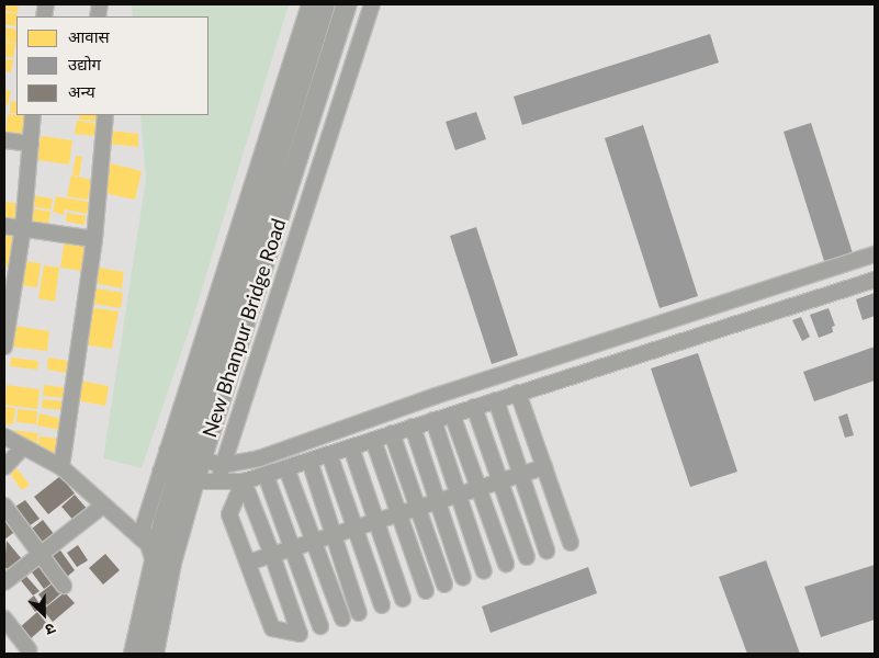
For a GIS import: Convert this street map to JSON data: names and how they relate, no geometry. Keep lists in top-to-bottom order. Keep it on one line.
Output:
{"streets":{"street":["New Bhanpur Bridge Road"]},"legend":["आवास","उद्योग","अन्य"],"north":"bottom right"}
